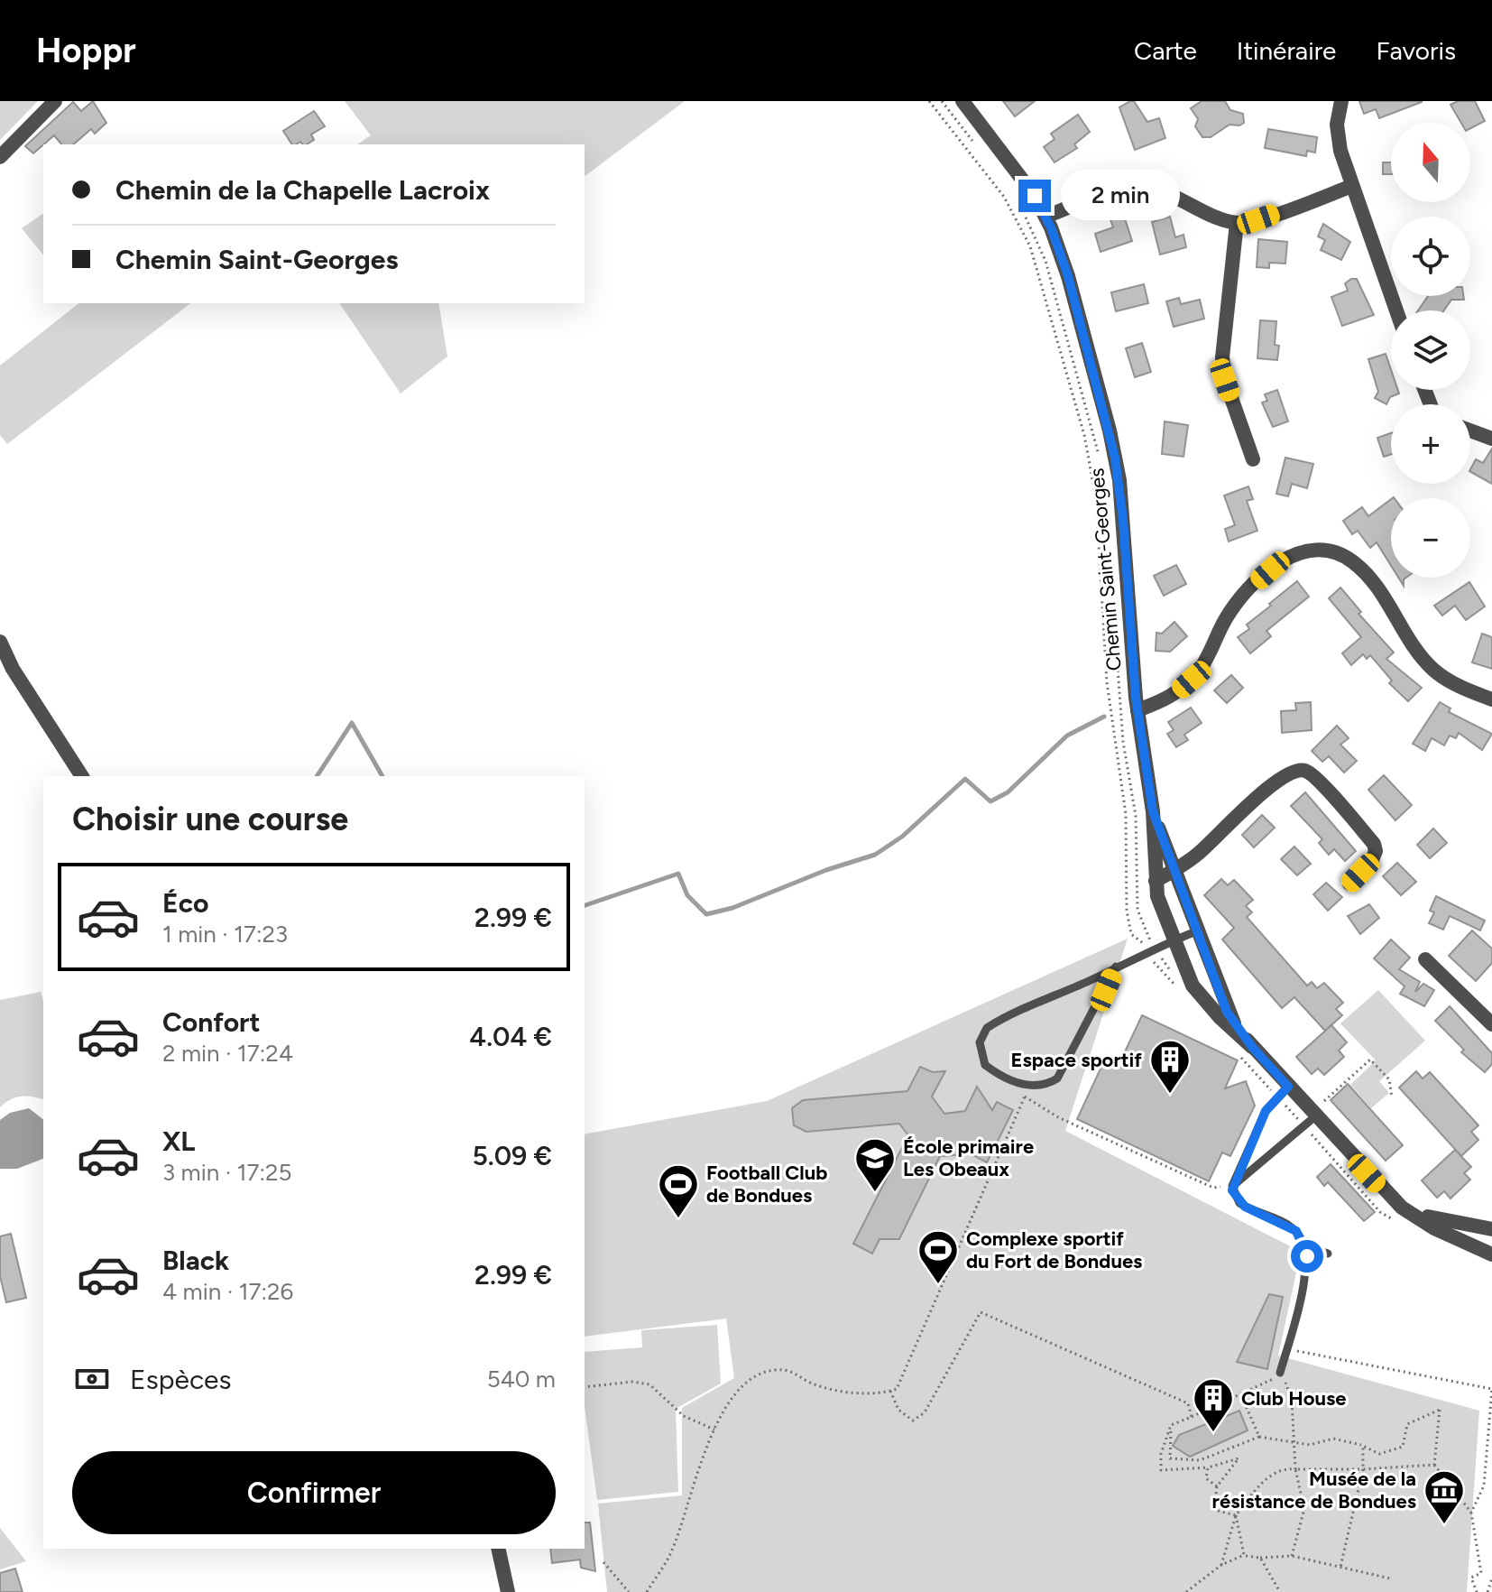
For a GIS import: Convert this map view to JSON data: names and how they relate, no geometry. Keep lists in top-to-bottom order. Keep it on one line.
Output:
{"streets":{"street":["Chemin Saint-Georges"]},"places":{"building":["Espace sportif","Club House"],"school or university":["École primaire Les Obeaux"],"sports":["Football Club de Bondues","Complexe sportif du Fort de Bondues"],"museum":["Musée de la résistance de Bondues"]},"north":"top","page":{"header":"Hoppr","nav":["Carte","Itinéraire","Favoris"],"map_buttons":["+","−"],"banner":["Chemin de la Chapelle Lacroix","Chemin Saint-Georges"],"bubble":"2 min","heading":"Choisir une course","list":[{"name":"Éco","note":"1 min · 17:23","value":"2.99 €"},{"name":"Confort","note":"2 min · 17:24","value":"4.04 €"},{"name":"XL","note":"3 min · 17:25","value":"5.09 €"},{"name":"Black","note":"4 min · 17:26","value":"2.99 €"}],"pay":["Espèces","540 m"],"buttons":"Confirmer"}}
